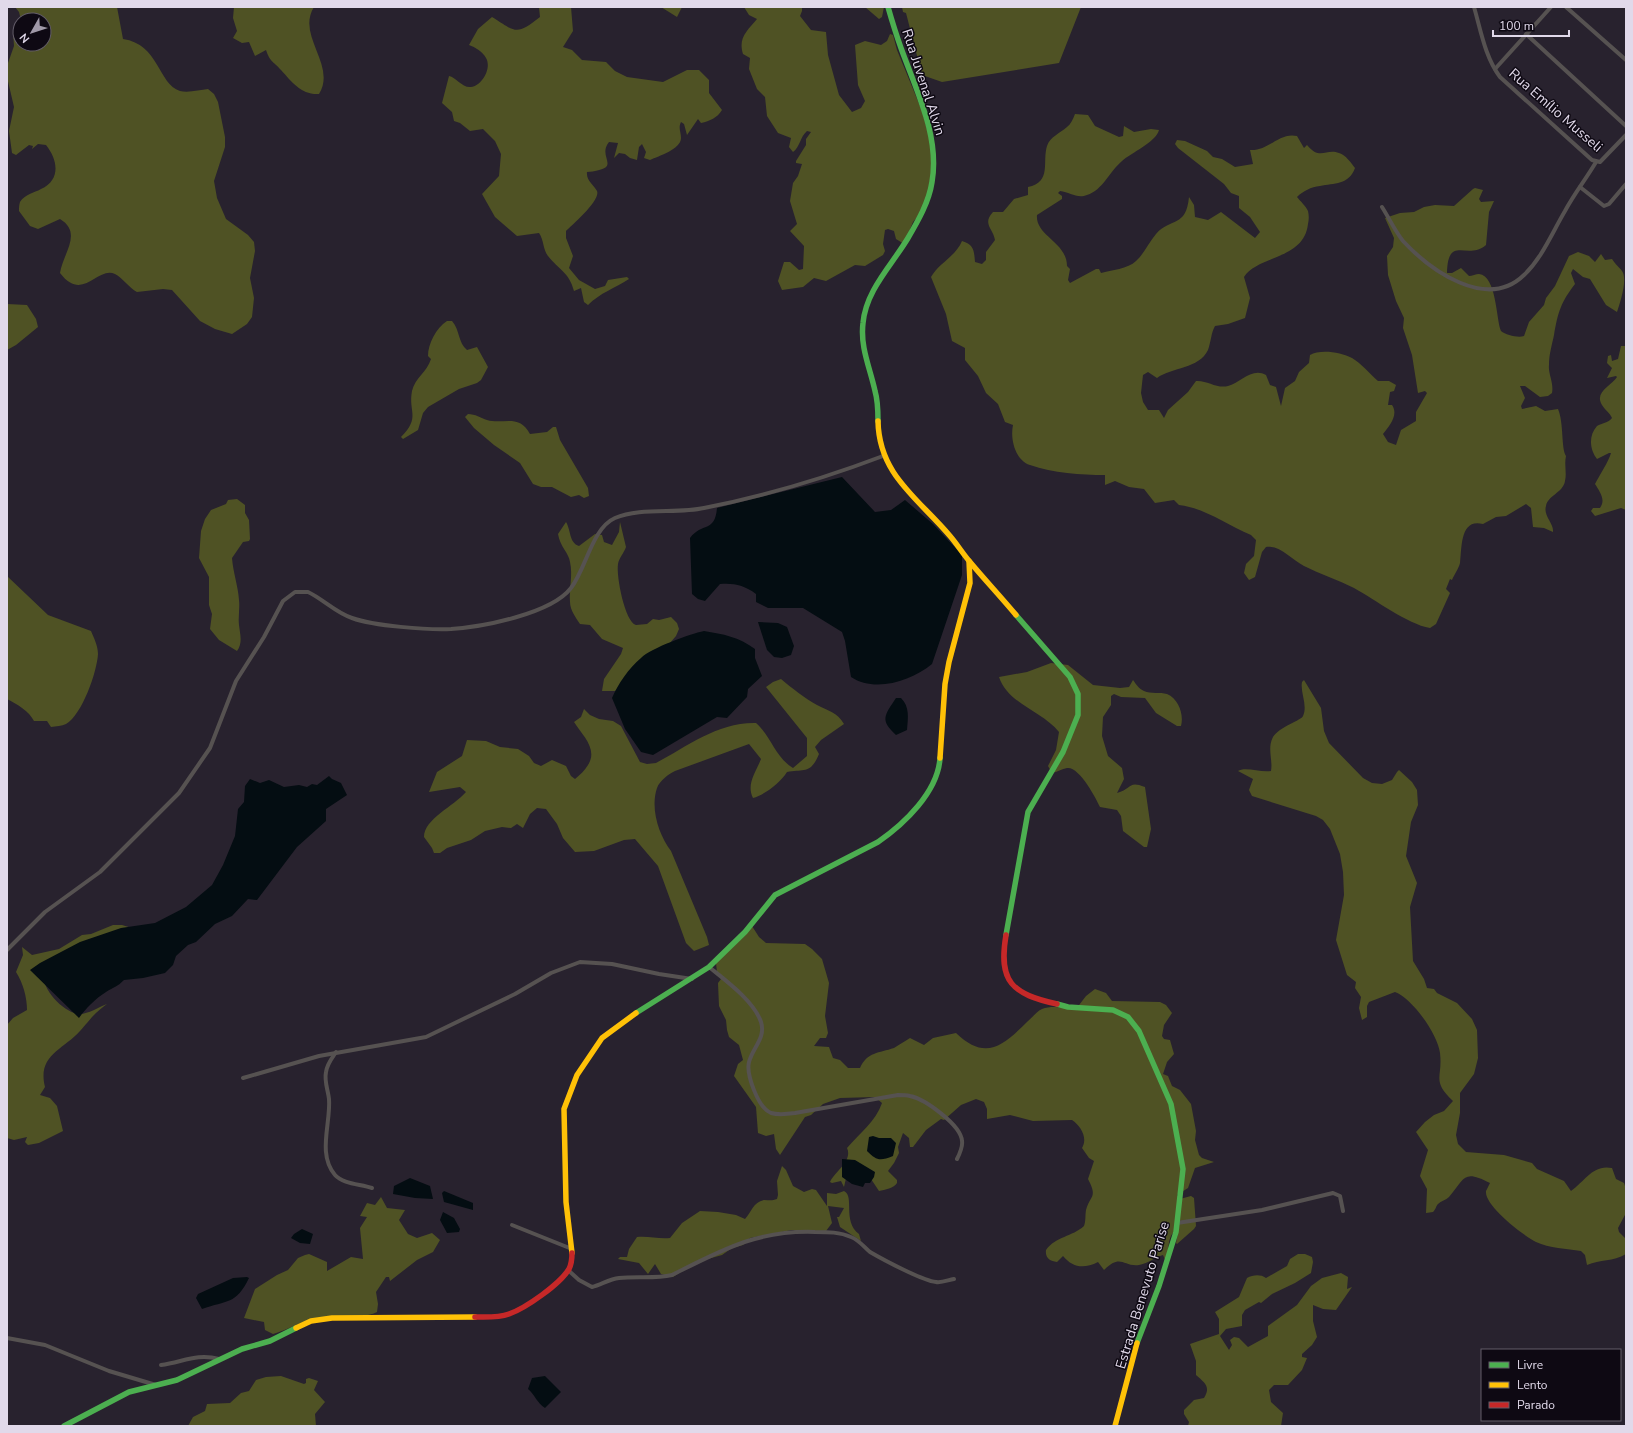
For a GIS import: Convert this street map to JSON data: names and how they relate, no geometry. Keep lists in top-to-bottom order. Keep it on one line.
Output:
{"streets":{"street":["Rua Juvenal Alvin","Rua Emílio Musseli","Estrada Benevuto Parise"]},"crossings":[["Rua Juvenal Alvin","Estrada Benevuto Parise"]],"legend":["Livre","Lento","Parado"],"scale_bar":"100 m","north":"bottom left"}
